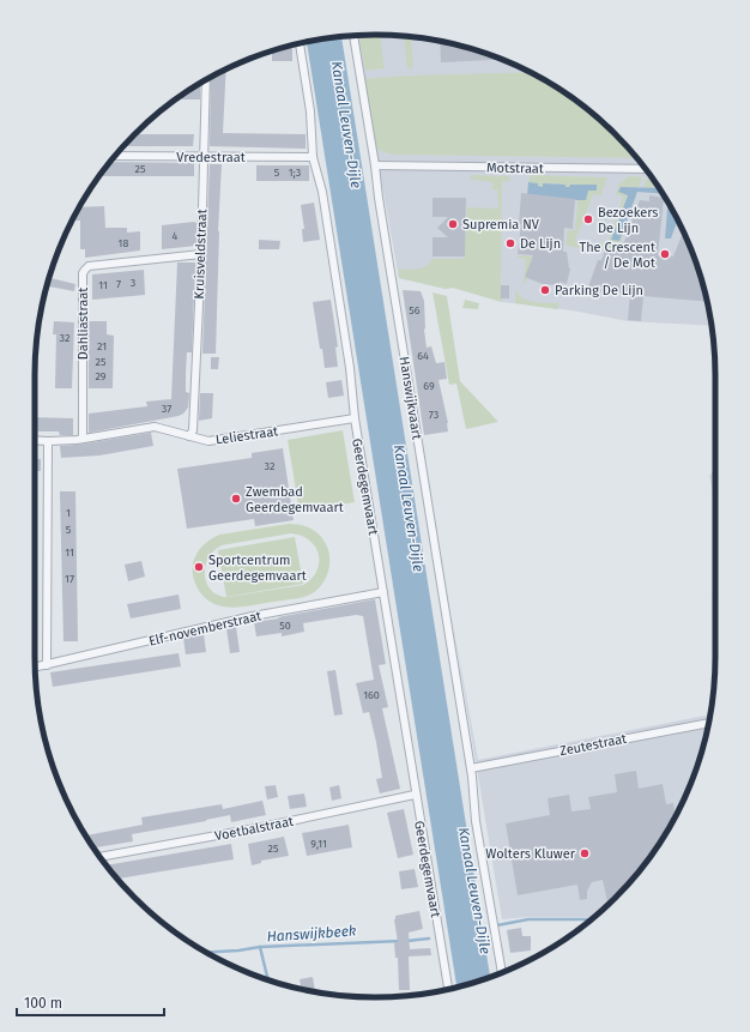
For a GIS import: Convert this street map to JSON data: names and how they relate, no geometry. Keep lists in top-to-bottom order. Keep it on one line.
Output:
{"streets":{"street":["Vredestraat","Motstraat","Kruisveldstraat","Dahliastraat","Hanswijkvaart","Leliestraat","Geerdegemvaart","Elf-novemberstraat","Zeutestraat","Voetbalstraat"]},"crossings":[["Vredestraat","Kruisveldstraat"],["Vredestraat","Geerdegemvaart"],["Motstraat","Hanswijkvaart"],["Kruisveldstraat","Dahliastraat"],["Kruisveldstraat","Leliestraat"],["Dahliastraat","Leliestraat"],["Hanswijkvaart","Zeutestraat"],["Leliestraat","Geerdegemvaart"],["Geerdegemvaart","Elf-novemberstraat"],["Geerdegemvaart","Voetbalstraat"]],"water":["Kanaal Leuven-Dijle","Hanswijkbeek"],"places":["Bezoekers De Lijn","Supremia NV","De Lijn","The Crescent / De Mot","Parking De Lijn","Zwembad Geerdegemvaart","Sportcentrum Geerdegemvaart","Wolters Kluwer"],"house_numbers":["25","5","1;3","4","18","3","7","11","56","32","21","64","25","29","69","37","73","32","1","5","11","17","50","160","9,11","25"],"scale_bar":"100 m"}
